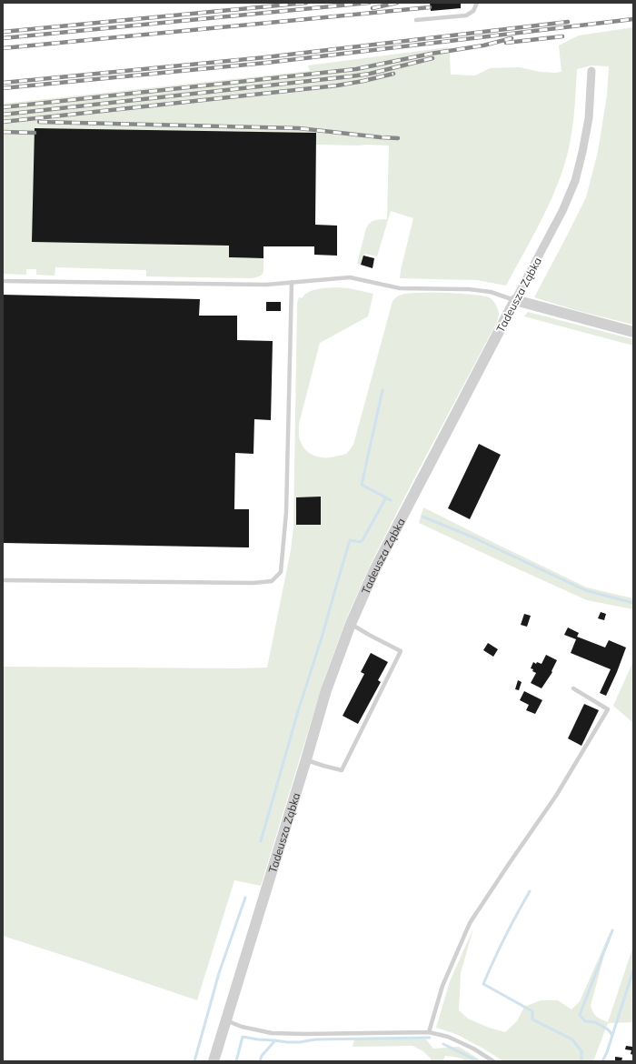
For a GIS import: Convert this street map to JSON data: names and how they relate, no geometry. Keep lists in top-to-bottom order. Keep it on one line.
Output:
{"streets":{"street":["Tadeusza Ząbka"]}}
